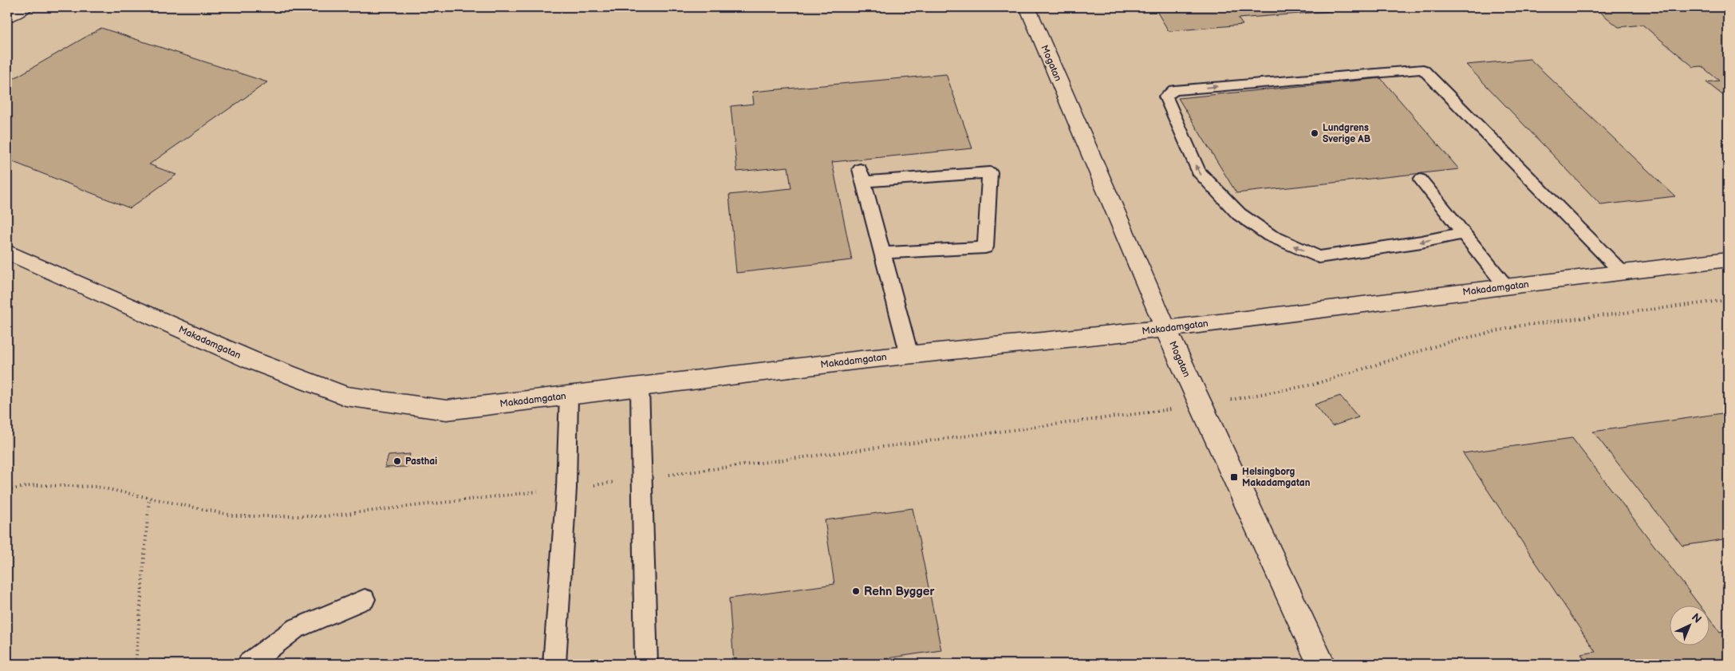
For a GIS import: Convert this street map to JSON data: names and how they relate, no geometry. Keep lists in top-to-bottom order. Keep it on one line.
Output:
{"streets":{"street":["Mogatan","Makadamgatan"]},"crossings":[["Mogatan","Makadamgatan"]],"places":{"other":["Lundgrens Sverige AB","Pasthai","Rehn Bygger"],"transit":["Helsingborg Makadamgatan"]},"north":"top right"}
